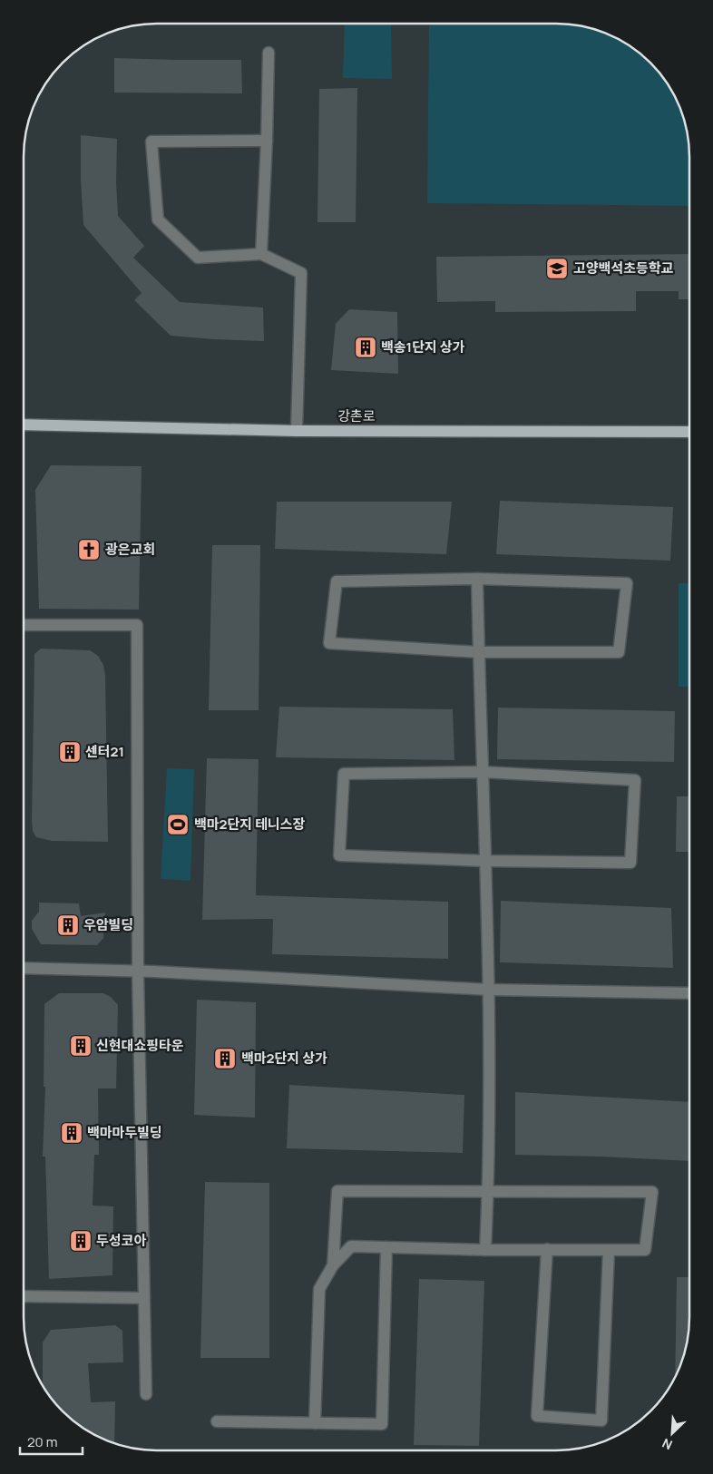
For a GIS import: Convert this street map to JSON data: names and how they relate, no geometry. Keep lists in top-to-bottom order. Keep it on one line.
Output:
{"streets":{"main road":["강촌로"]},"places":{"school or university":["고양백석초등학교"],"building":["백송1단지 상가","센터21","우암빌딩","신현대쇼핑타운","백마2단지 상가","백마마두빌딩","두성코아"],"church":["광은교회"],"sports":["백마2단지 테니스장"]},"scale_bar":"20 m","north":"bottom left"}
